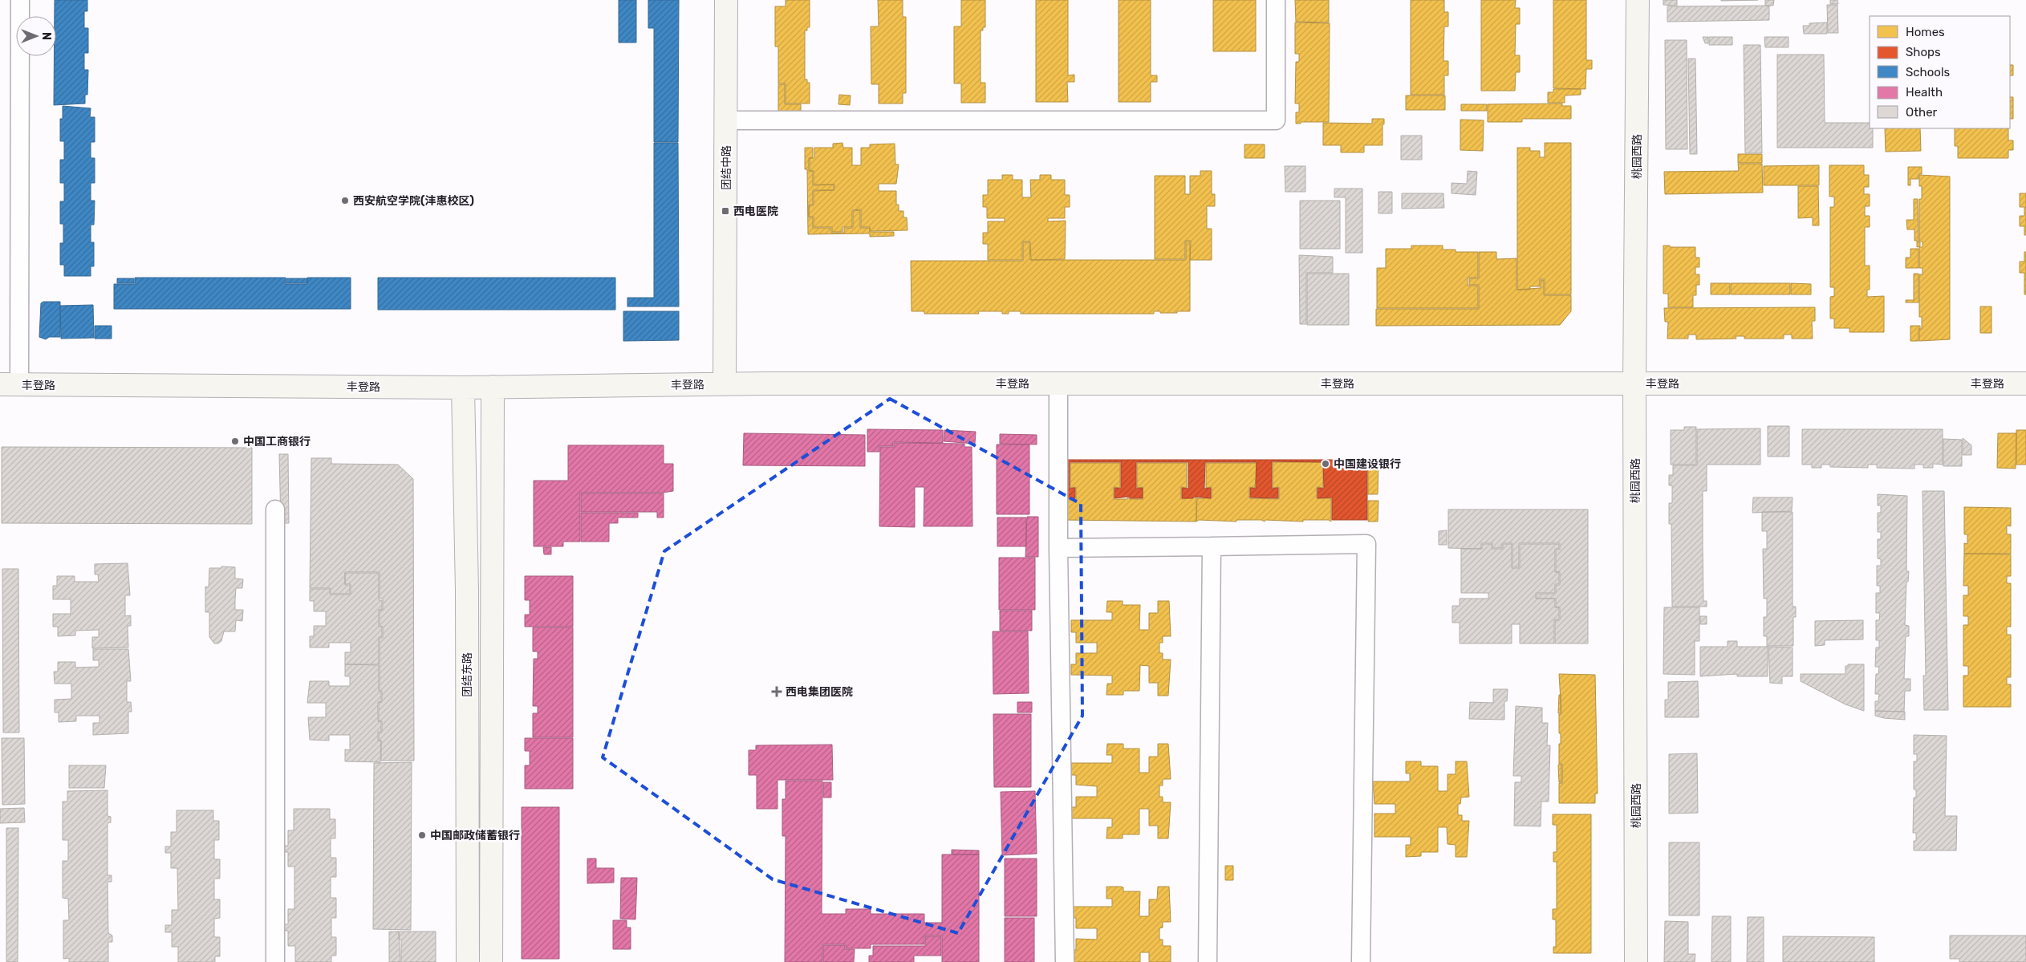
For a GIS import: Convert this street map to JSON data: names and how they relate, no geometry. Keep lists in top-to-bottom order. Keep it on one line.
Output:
{"streets":{"street":["桃园西路","团结中路","丰登路","团结东路"]},"crossings":[["桃园西路","丰登路"],["团结中路","丰登路"],["丰登路","团结东路"]],"places":{"other":["西安航空学院(沣惠校区)","中国工商银行","中国建设银行","中国邮政储蓄银行"],"transit":["西电医院"],"health":["西电集团医院"]},"legend":["Homes","Shops","Schools","Health","Other"],"north":"right"}
